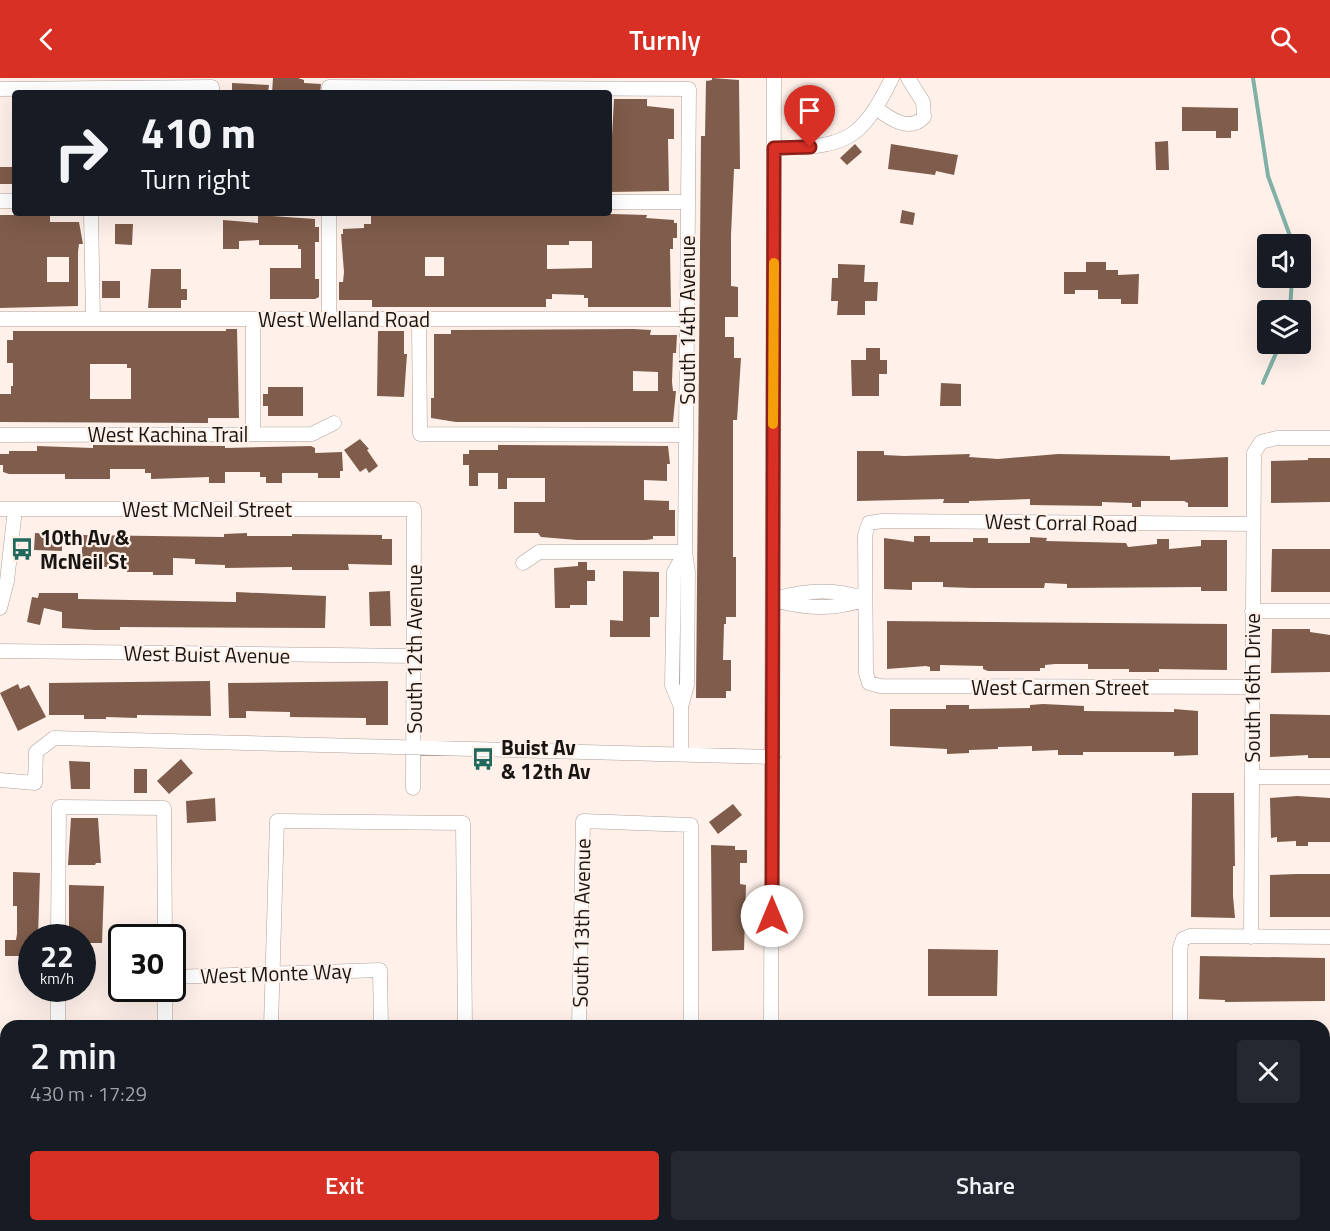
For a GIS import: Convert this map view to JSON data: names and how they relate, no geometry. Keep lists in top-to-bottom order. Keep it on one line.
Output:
{"streets":{"street":["West Welland Road","South 14th Avenue","West Kachina Trail","West McNeil Street","West Corral Road","South 12th Avenue","West Buist Avenue","West Carmen Street","South 16th Drive","South 13th Avenue","West Monte Way"]},"crossings":[["West Welland Road","South 14th Avenue"],["West McNeil Street","South 12th Avenue"],["West Corral Road","West Carmen Street"],["West Corral Road","South 16th Drive"],["South 12th Avenue","West Buist Avenue"],["West Carmen Street","South 16th Drive"]],"places":{"bus stop":["10th Av & McNeil St","Buist Av & 12th Av"]},"page":{"header":"Turnly","turn":["410 m","Turn right"],"speed":"22 km/h","limit":"30","heading":["2 min","430 m · 17:29"],"buttons":["Exit","Share"]}}
